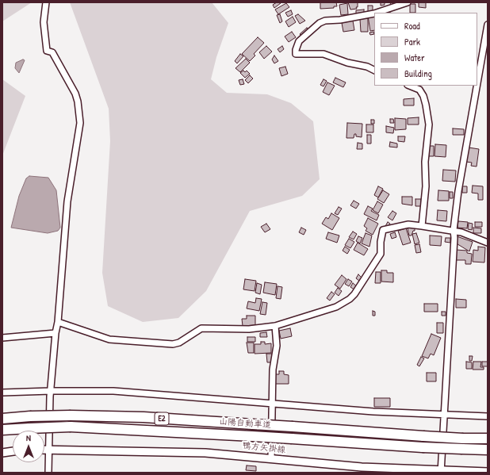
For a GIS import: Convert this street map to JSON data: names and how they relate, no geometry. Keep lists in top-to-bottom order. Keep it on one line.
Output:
{"streets":{"highway":["E2","山陽自動車道"],"main road":["鴨方矢掛線"]},"legend":["Road","Park","Water","Building"],"north":"top"}
